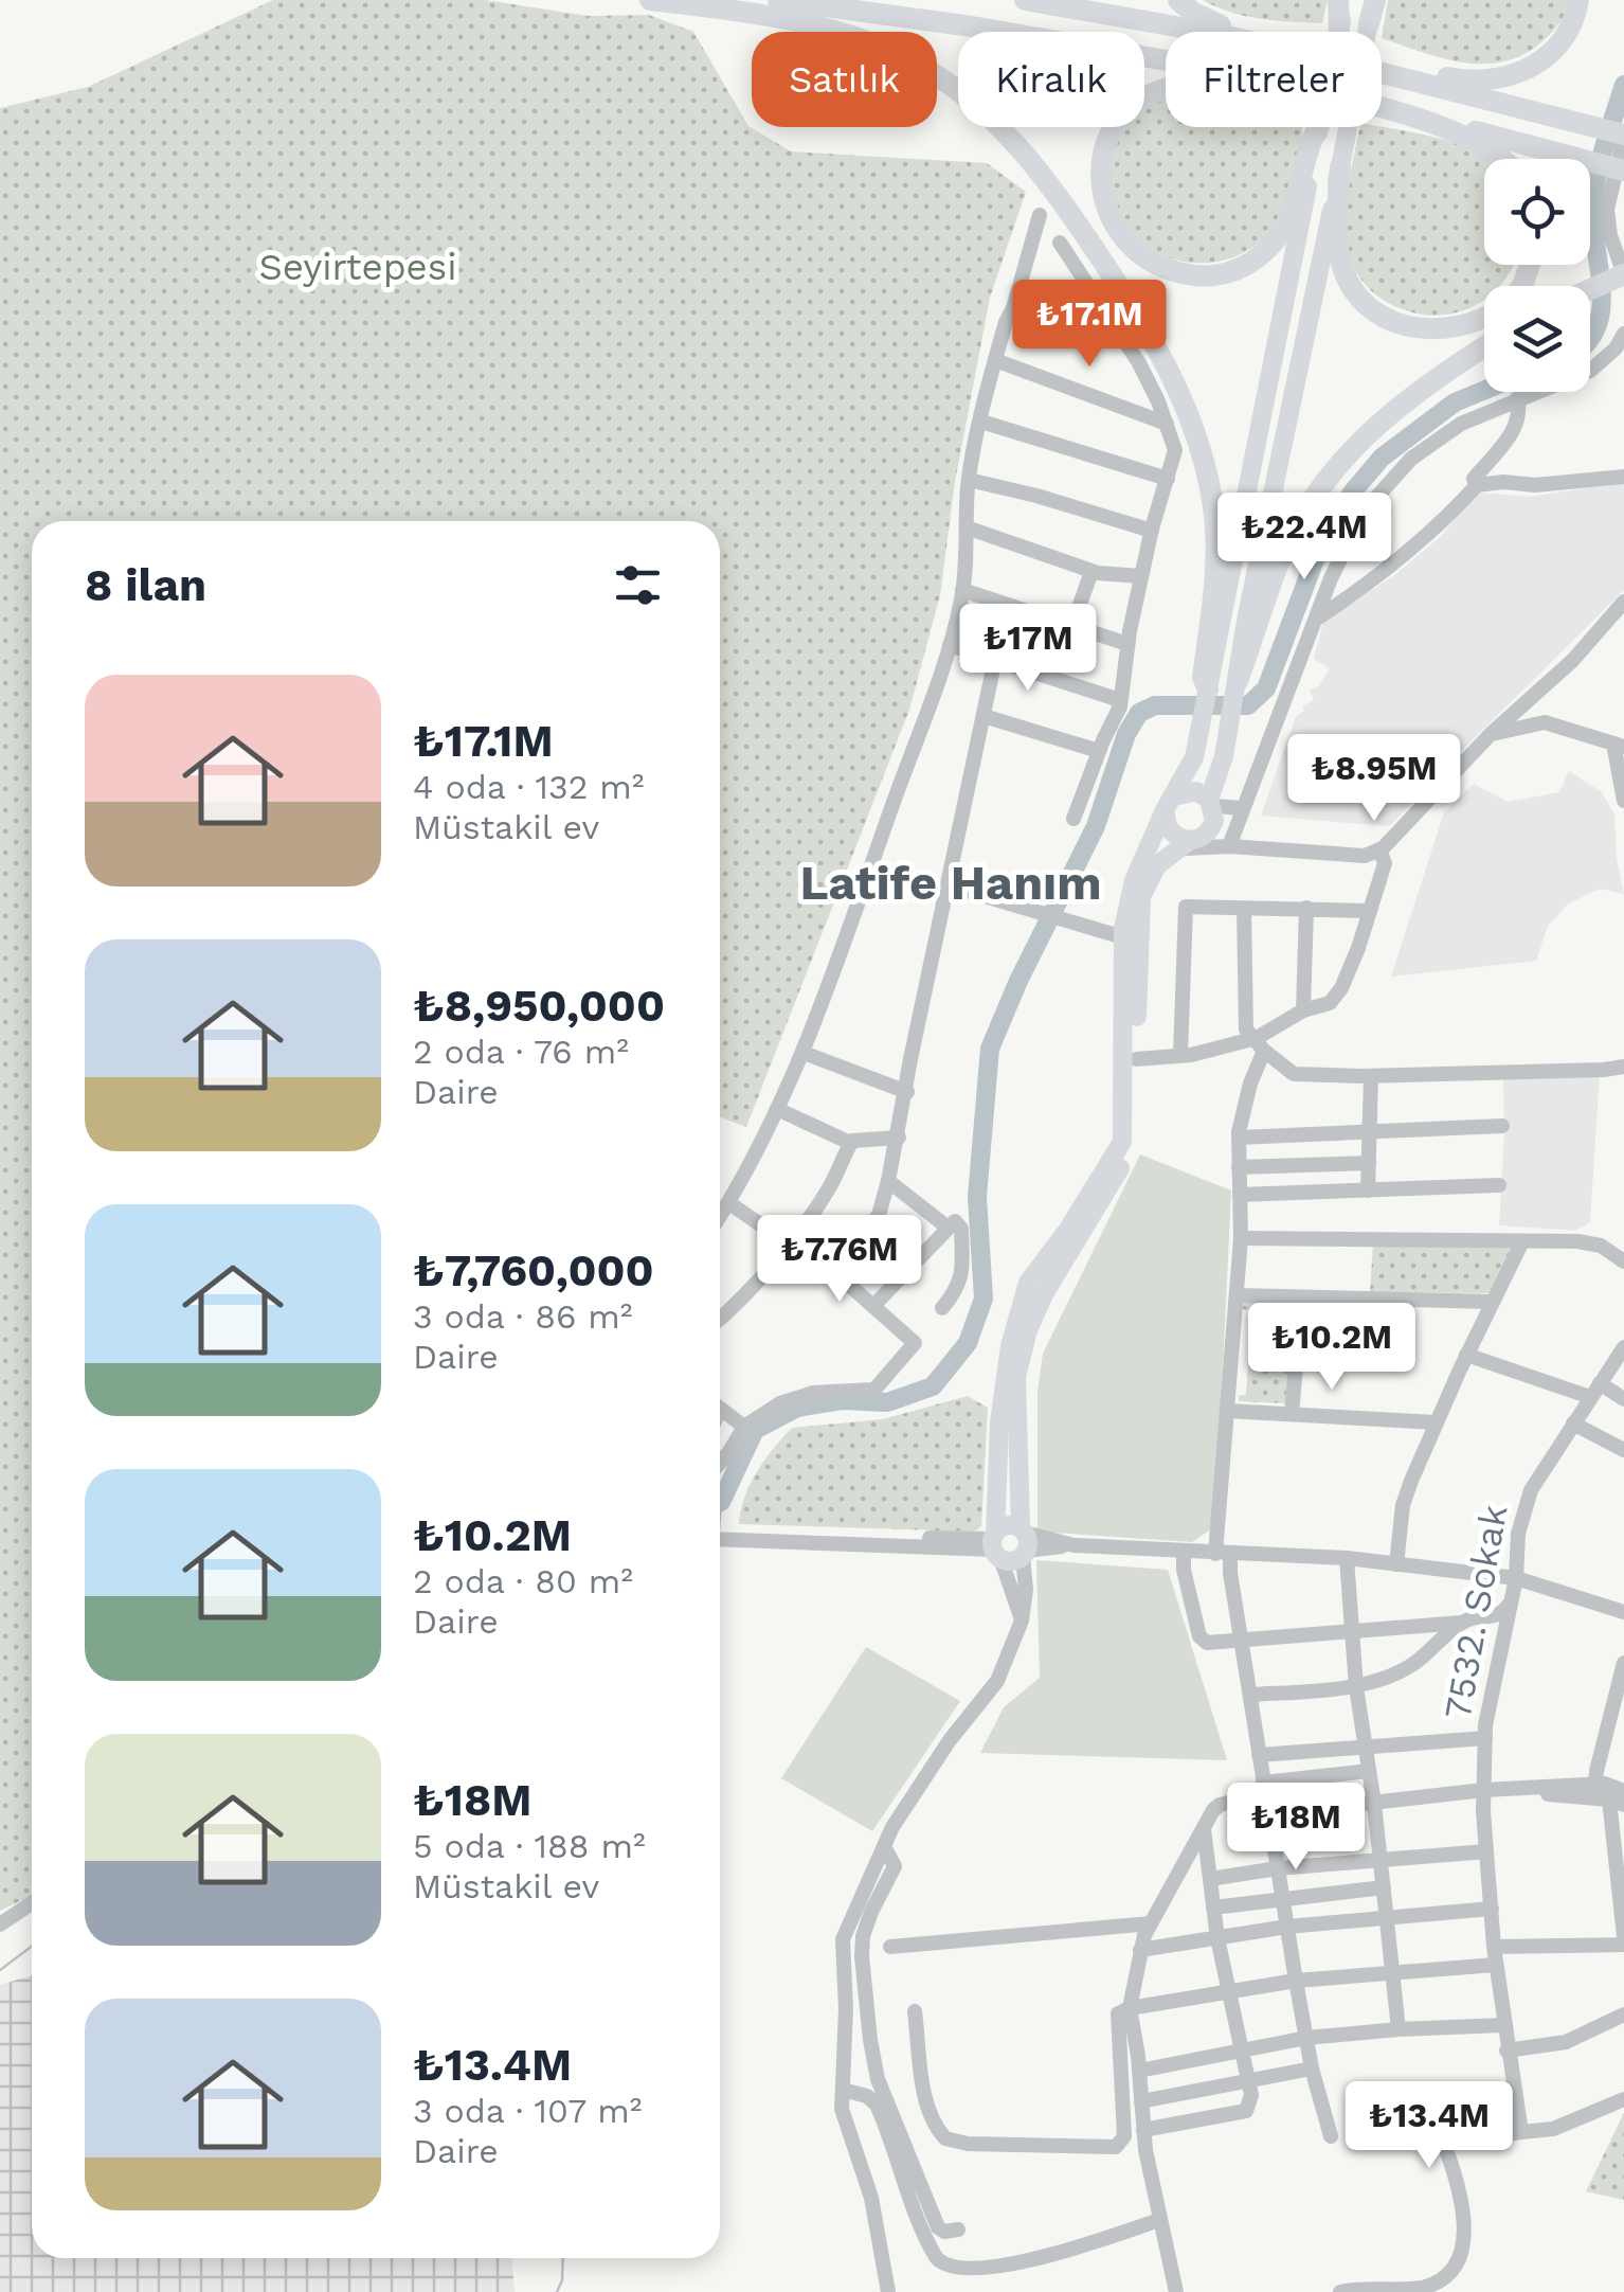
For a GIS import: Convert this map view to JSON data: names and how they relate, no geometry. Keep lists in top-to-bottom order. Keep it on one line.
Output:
{"streets":{"street":["7532. Sokak"]},"districts":["Latife Hanım"],"parks":["Seyirtepesi"],"page":{"chip":["Satılık","Kiralık","Filtreler"],"price":["₺17.1M","₺22.4M","₺17M","₺8.95M","₺7.76M","₺10.2M","₺18M","₺13.4M"],"heading":"8 ilan","list":[{"name":"₺17.1M","note":"4 oda · 132 m² · Müstakil ev"},{"name":"₺8,950,000","note":"2 oda · 76 m² · Daire"},{"name":"₺7,760,000","note":"3 oda · 86 m² · Daire"},{"name":"₺10.2M","note":"2 oda · 80 m² · Daire"},{"name":"₺18M","note":"5 oda · 188 m² · Müstakil ev"},{"name":"₺13.4M","note":"3 oda · 107 m² · Daire"}]}}
